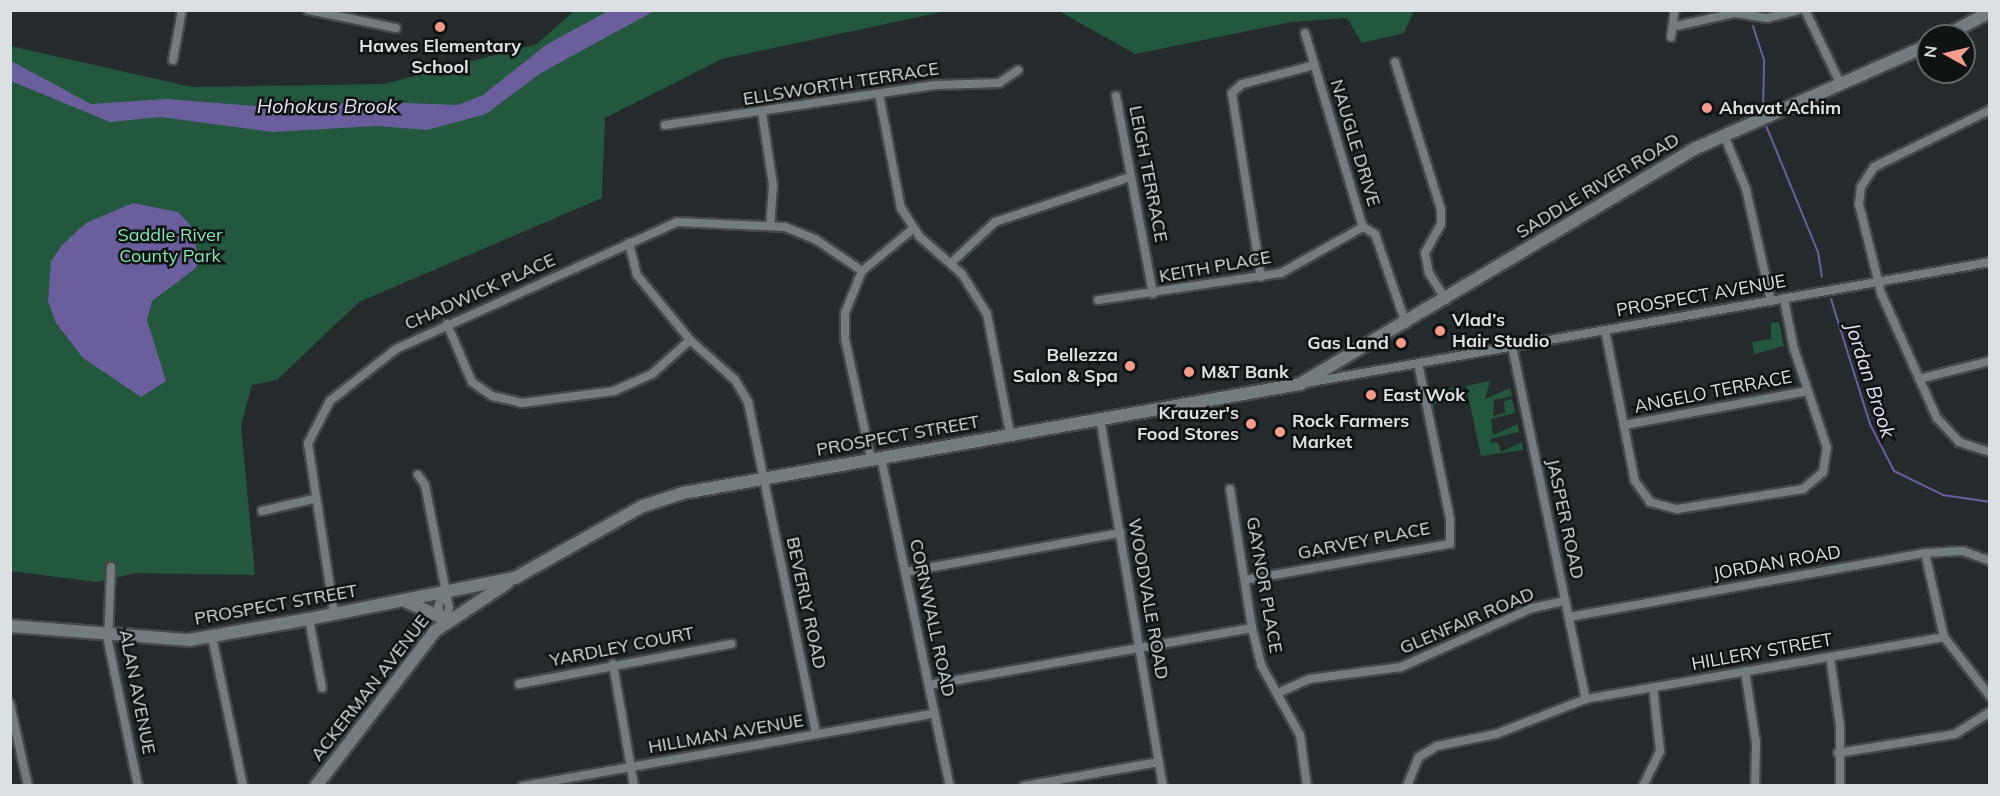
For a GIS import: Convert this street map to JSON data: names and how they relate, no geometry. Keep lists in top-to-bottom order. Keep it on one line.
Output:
{"streets":{"main road":["SADDLE RIVER ROAD","PROSPECT STREET","ACKERMAN AVENUE"],"street":["ELLSWORTH TERRACE","NAUGLE DRIVE","LEIGH TERRACE","KEITH PLACE","CHADWICK PLACE","PROSPECT AVENUE","ANGELO TERRACE","JASPER ROAD","GARVEY PLACE","JORDAN ROAD","GAYNOR PLACE","WOODVALE ROAD","BEVERLY ROAD","CORNWALL ROAD","GLENFAIR ROAD","YARDLEY COURT","HILLERY STREET","ALAN AVENUE","HILLMAN AVENUE"]},"crossings":[["NAUGLE DRIVE","SADDLE RIVER ROAD"],["NAUGLE DRIVE","KEITH PLACE"],["LEIGH TERRACE","KEITH PLACE"],["SADDLE RIVER ROAD","PROSPECT STREET"],["CHADWICK PLACE","PROSPECT STREET"],["CHADWICK PLACE","BEVERLY ROAD"],["CHADWICK PLACE","CORNWALL ROAD"],["PROSPECT AVENUE","PROSPECT STREET"],["PROSPECT AVENUE","JASPER ROAD"],["PROSPECT AVENUE","GARVEY PLACE"],["PROSPECT STREET","GARVEY PLACE"],["PROSPECT STREET","WOODVALE ROAD"],["PROSPECT STREET","BEVERLY ROAD"],["PROSPECT STREET","CORNWALL ROAD"],["PROSPECT STREET","ACKERMAN AVENUE"],["PROSPECT STREET","ALAN AVENUE"],["JASPER ROAD","JORDAN ROAD"],["JASPER ROAD","GLENFAIR ROAD"],["JASPER ROAD","HILLERY STREET"],["GARVEY PLACE","GAYNOR PLACE"],["GAYNOR PLACE","GLENFAIR ROAD"],["BEVERLY ROAD","HILLMAN AVENUE"],["CORNWALL ROAD","HILLMAN AVENUE"]],"water":["Hohokus Brook","Jordan Brook"],"parks":["Saddle River County Park"],"places":["Hawes Elementary School","Ahavat Achim","Vlad’s Hair Studio","Gas Land","Bellezza Salon & Spa","M&T Bank","East Wok","Krauzer's Food Stores","Rock Farmers Market"],"north":"left"}
